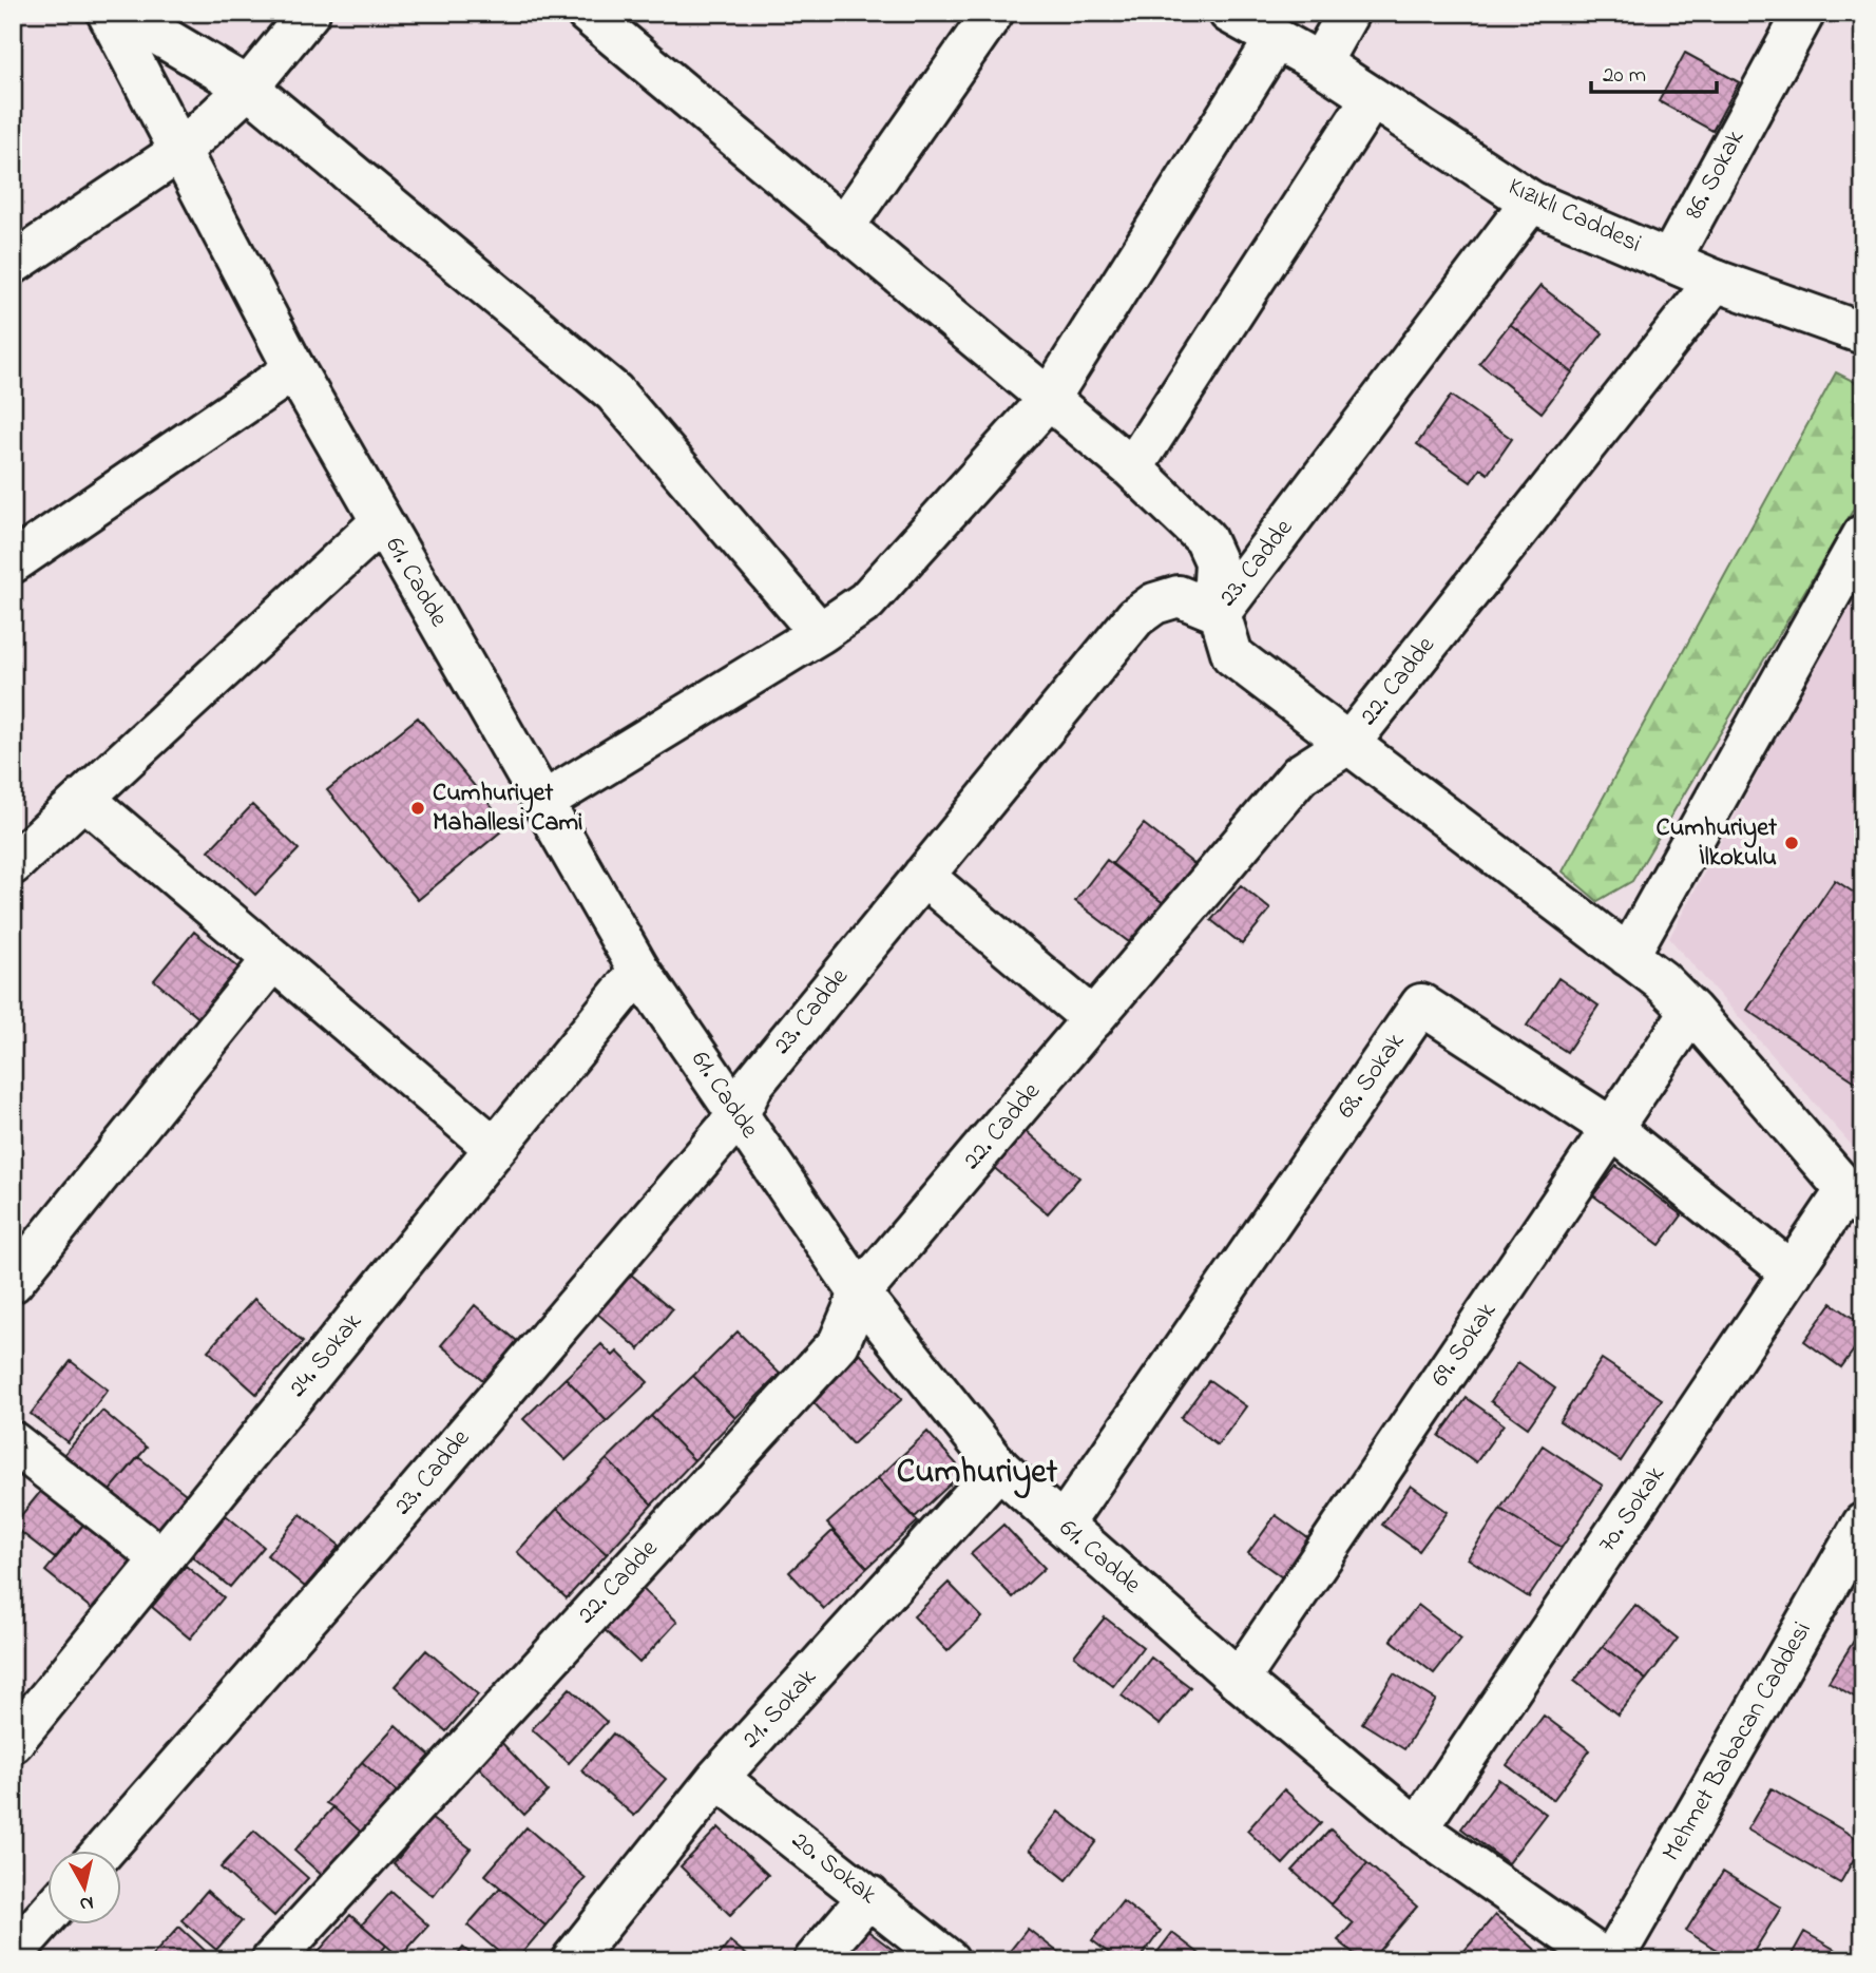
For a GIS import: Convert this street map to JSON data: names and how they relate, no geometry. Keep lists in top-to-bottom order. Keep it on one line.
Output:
{"streets":{"street":["86. Sokak","Kızıklı Caddesi","23. Cadde","61. Cadde","22. Cadde","68. Sokak","69. Sokak","24. Sokak","70. Sokak","21. Sokak","Mehmet Babacan Caddesi","20. Sokak"]},"crossings":[["86. Sokak","Kızıklı Caddesi"],["Kızıklı Caddesi","23. Cadde"],["Kızıklı Caddesi","22. Cadde"],["23. Cadde","61. Cadde"],["61. Cadde","22. Cadde"],["61. Cadde","68. Sokak"],["61. Cadde","69. Sokak"],["61. Cadde","24. Sokak"],["61. Cadde","70. Sokak"],["61. Cadde","21. Sokak"],["68. Sokak","69. Sokak"],["68. Sokak","70. Sokak"],["21. Sokak","20. Sokak"]],"districts":["Cumhuriyet"],"places":["Cumhuriyet Mahallesi Cami","Cumhuriyet İlkokulu"],"scale_bar":"20 m","north":"bottom"}
